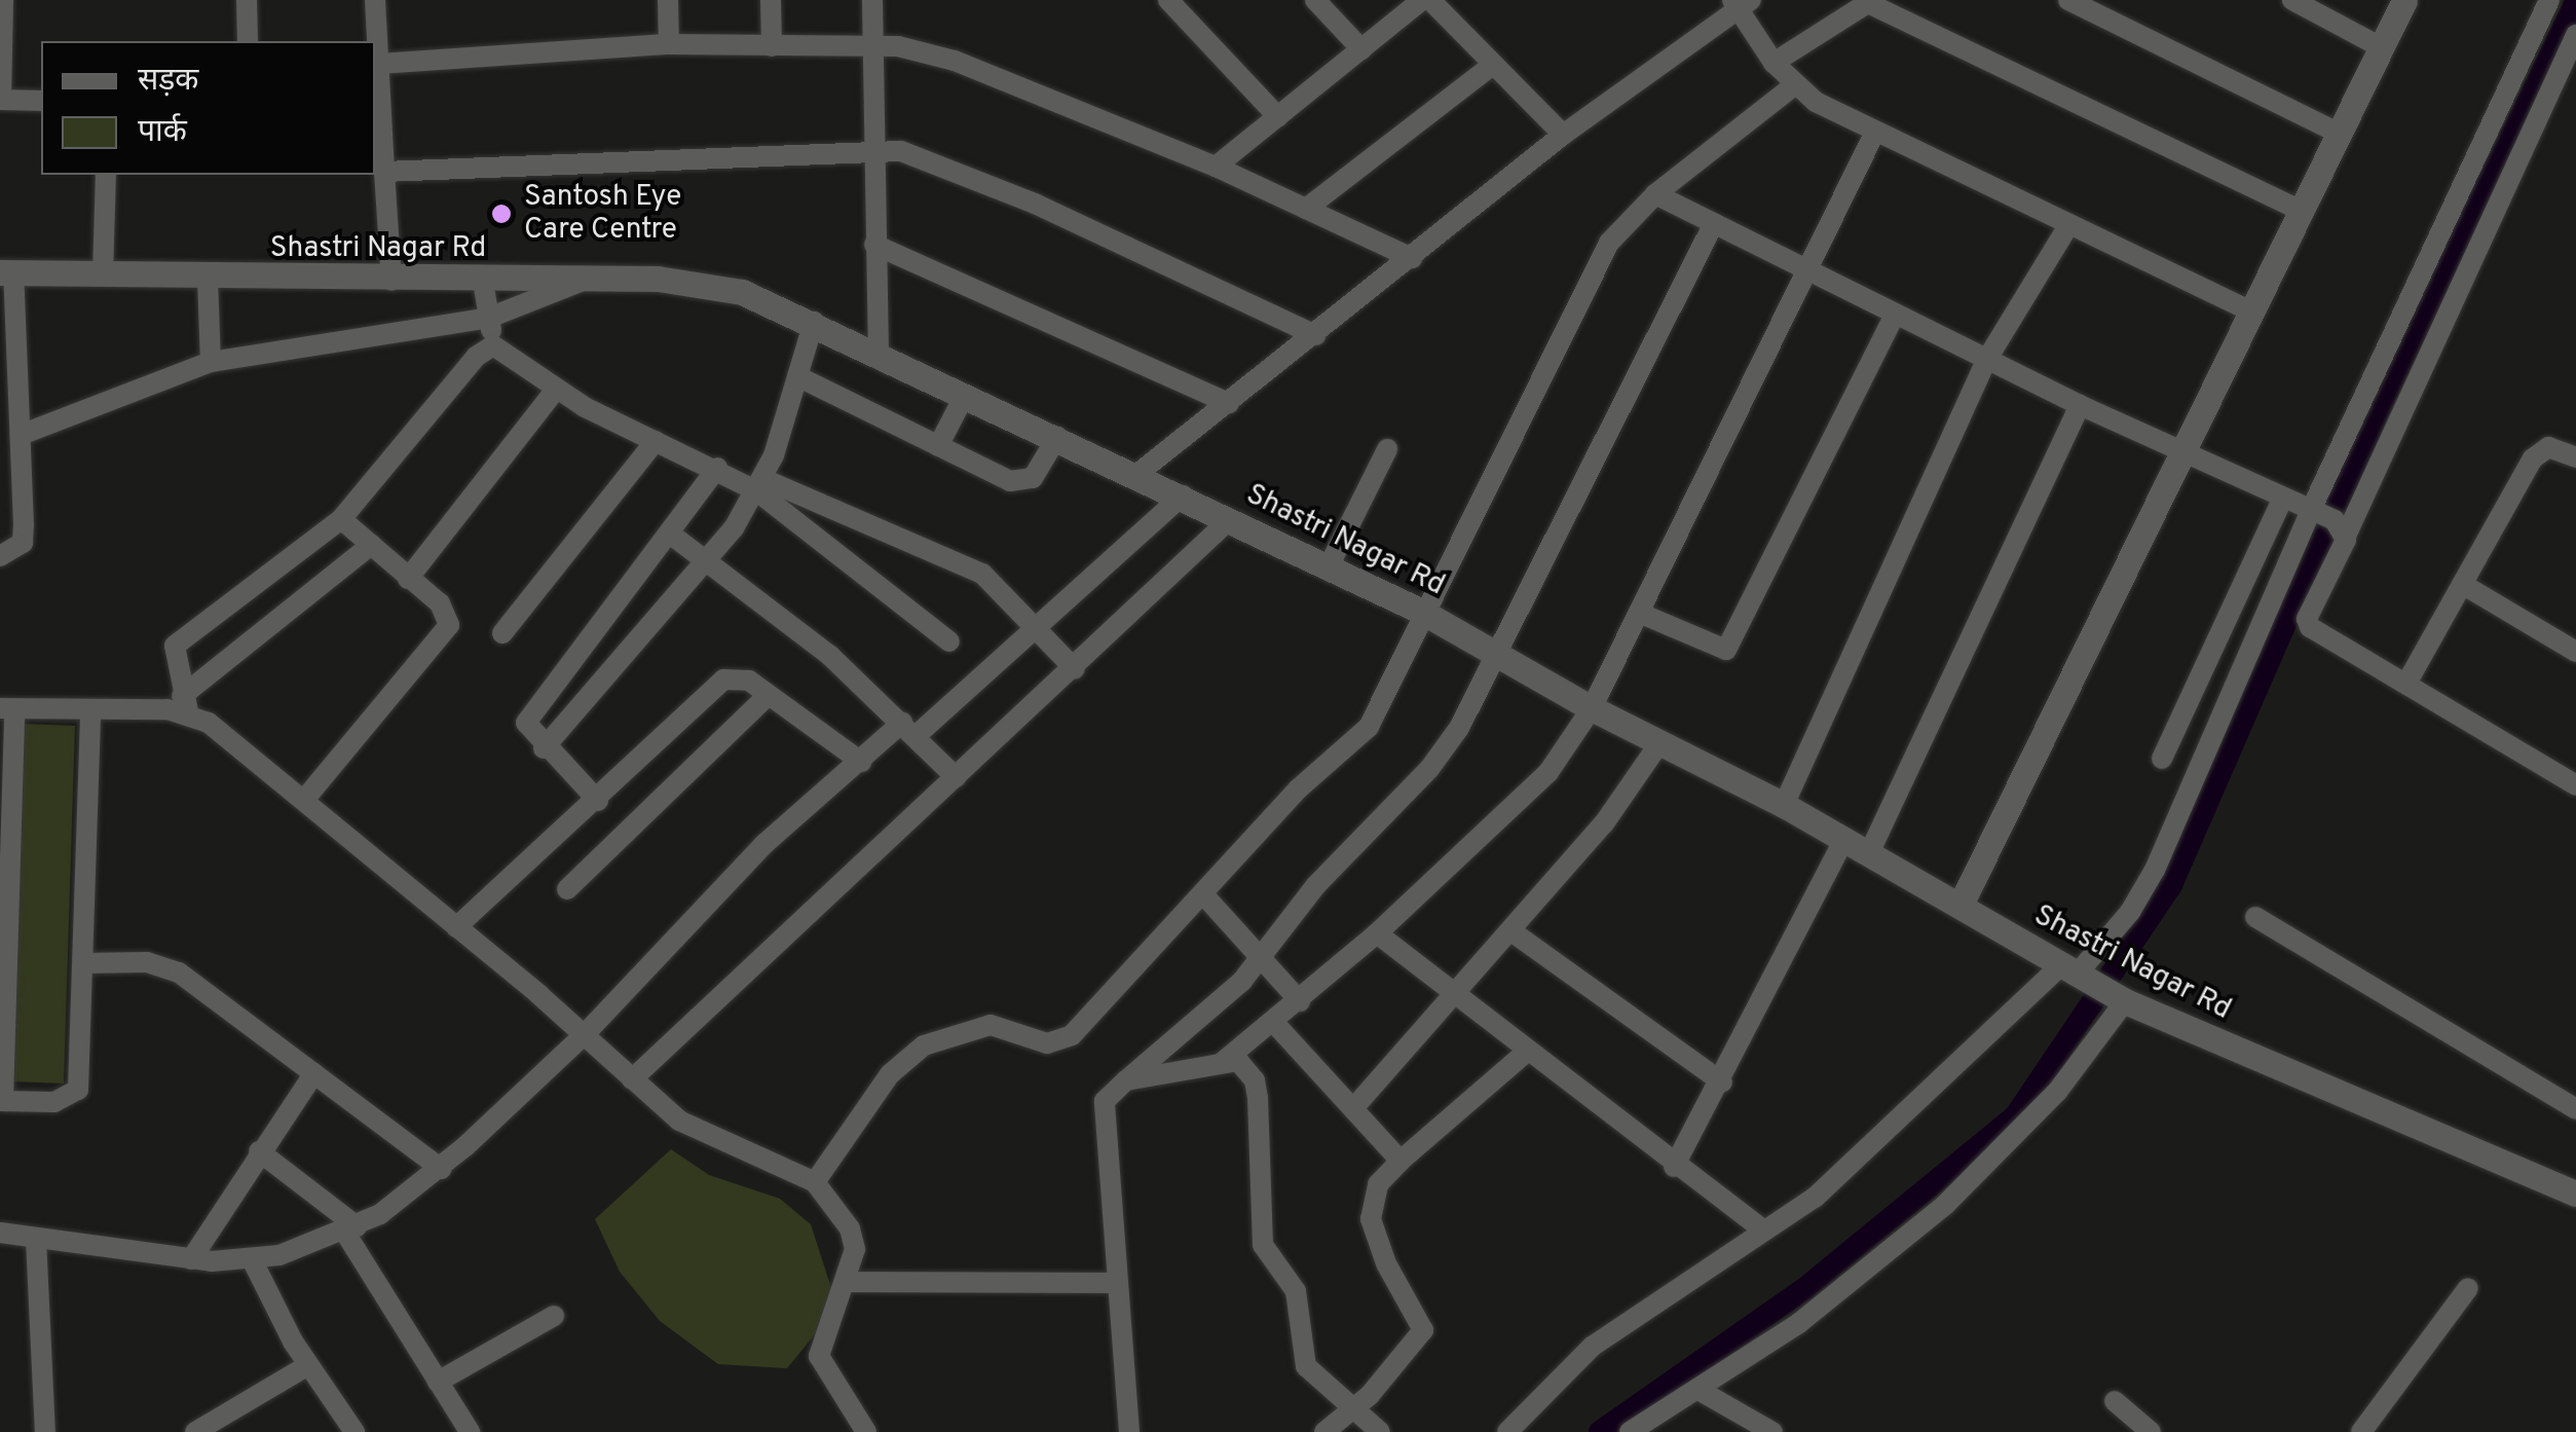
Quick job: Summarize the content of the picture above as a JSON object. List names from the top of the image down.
{
  "streets": {
    "street": ["Shastri Nagar Rd"]
  },
  "places": ["Santosh Eye Care Centre"],
  "legend": ["सड़क", "पार्क"]
}
